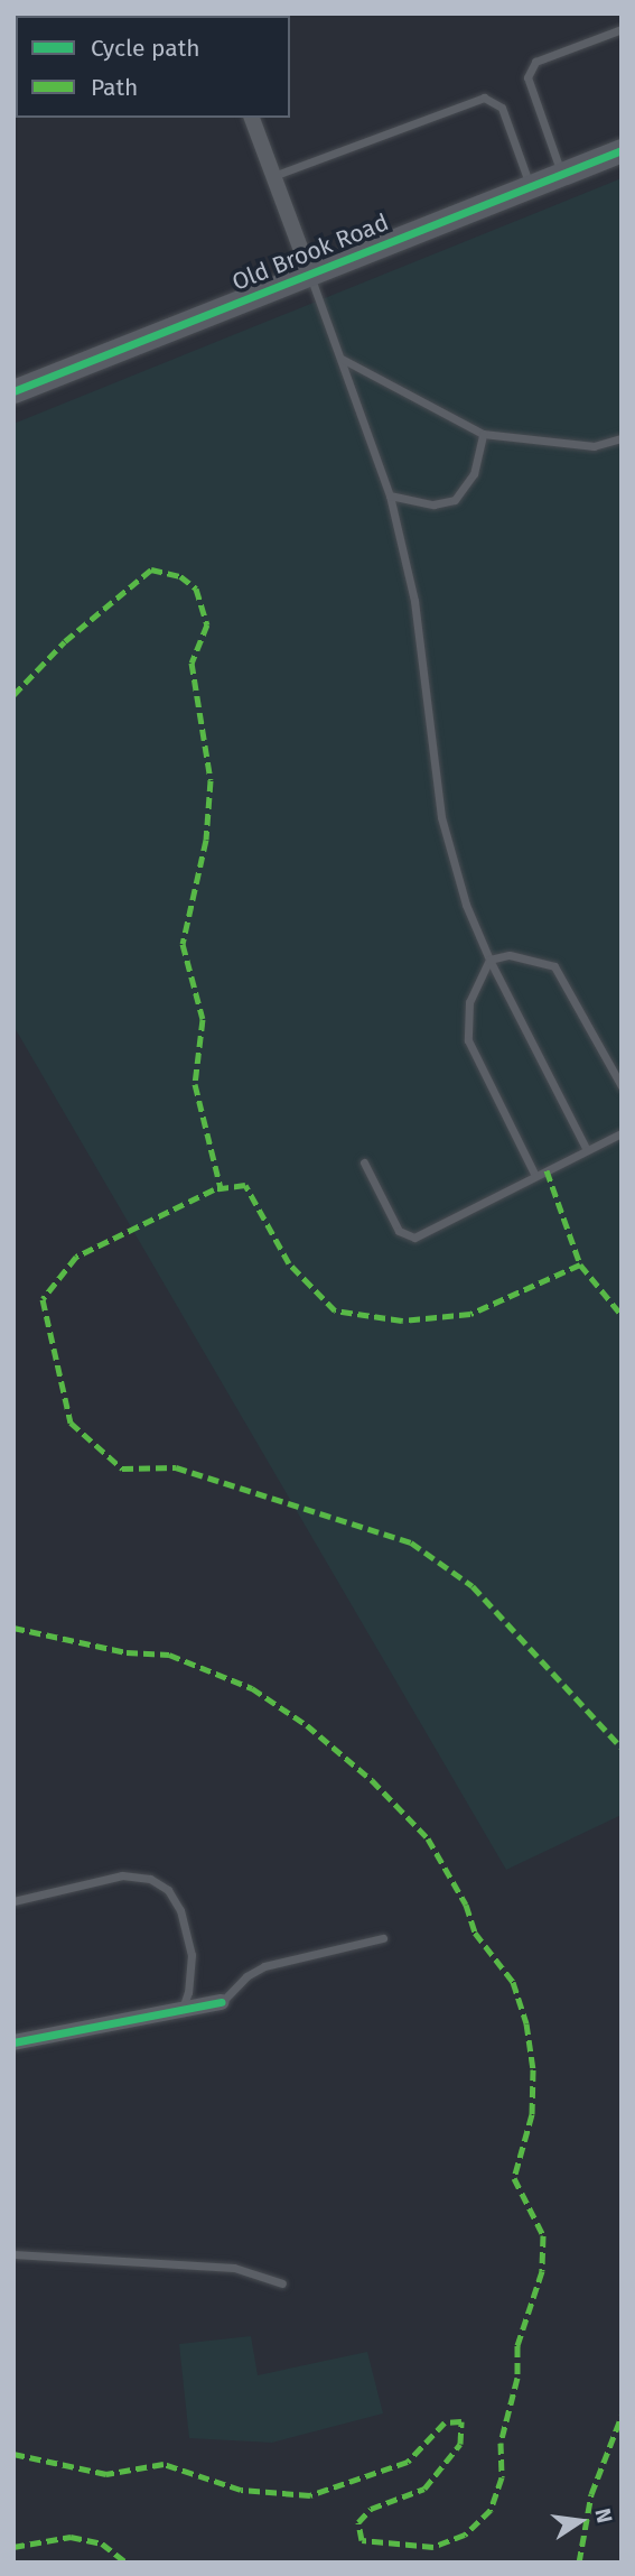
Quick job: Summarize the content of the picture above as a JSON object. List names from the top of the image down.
{
  "streets": {
    "street": ["Old Brook Road"]
  },
  "legend": ["Cycle path", "Path"],
  "north": "right"
}
